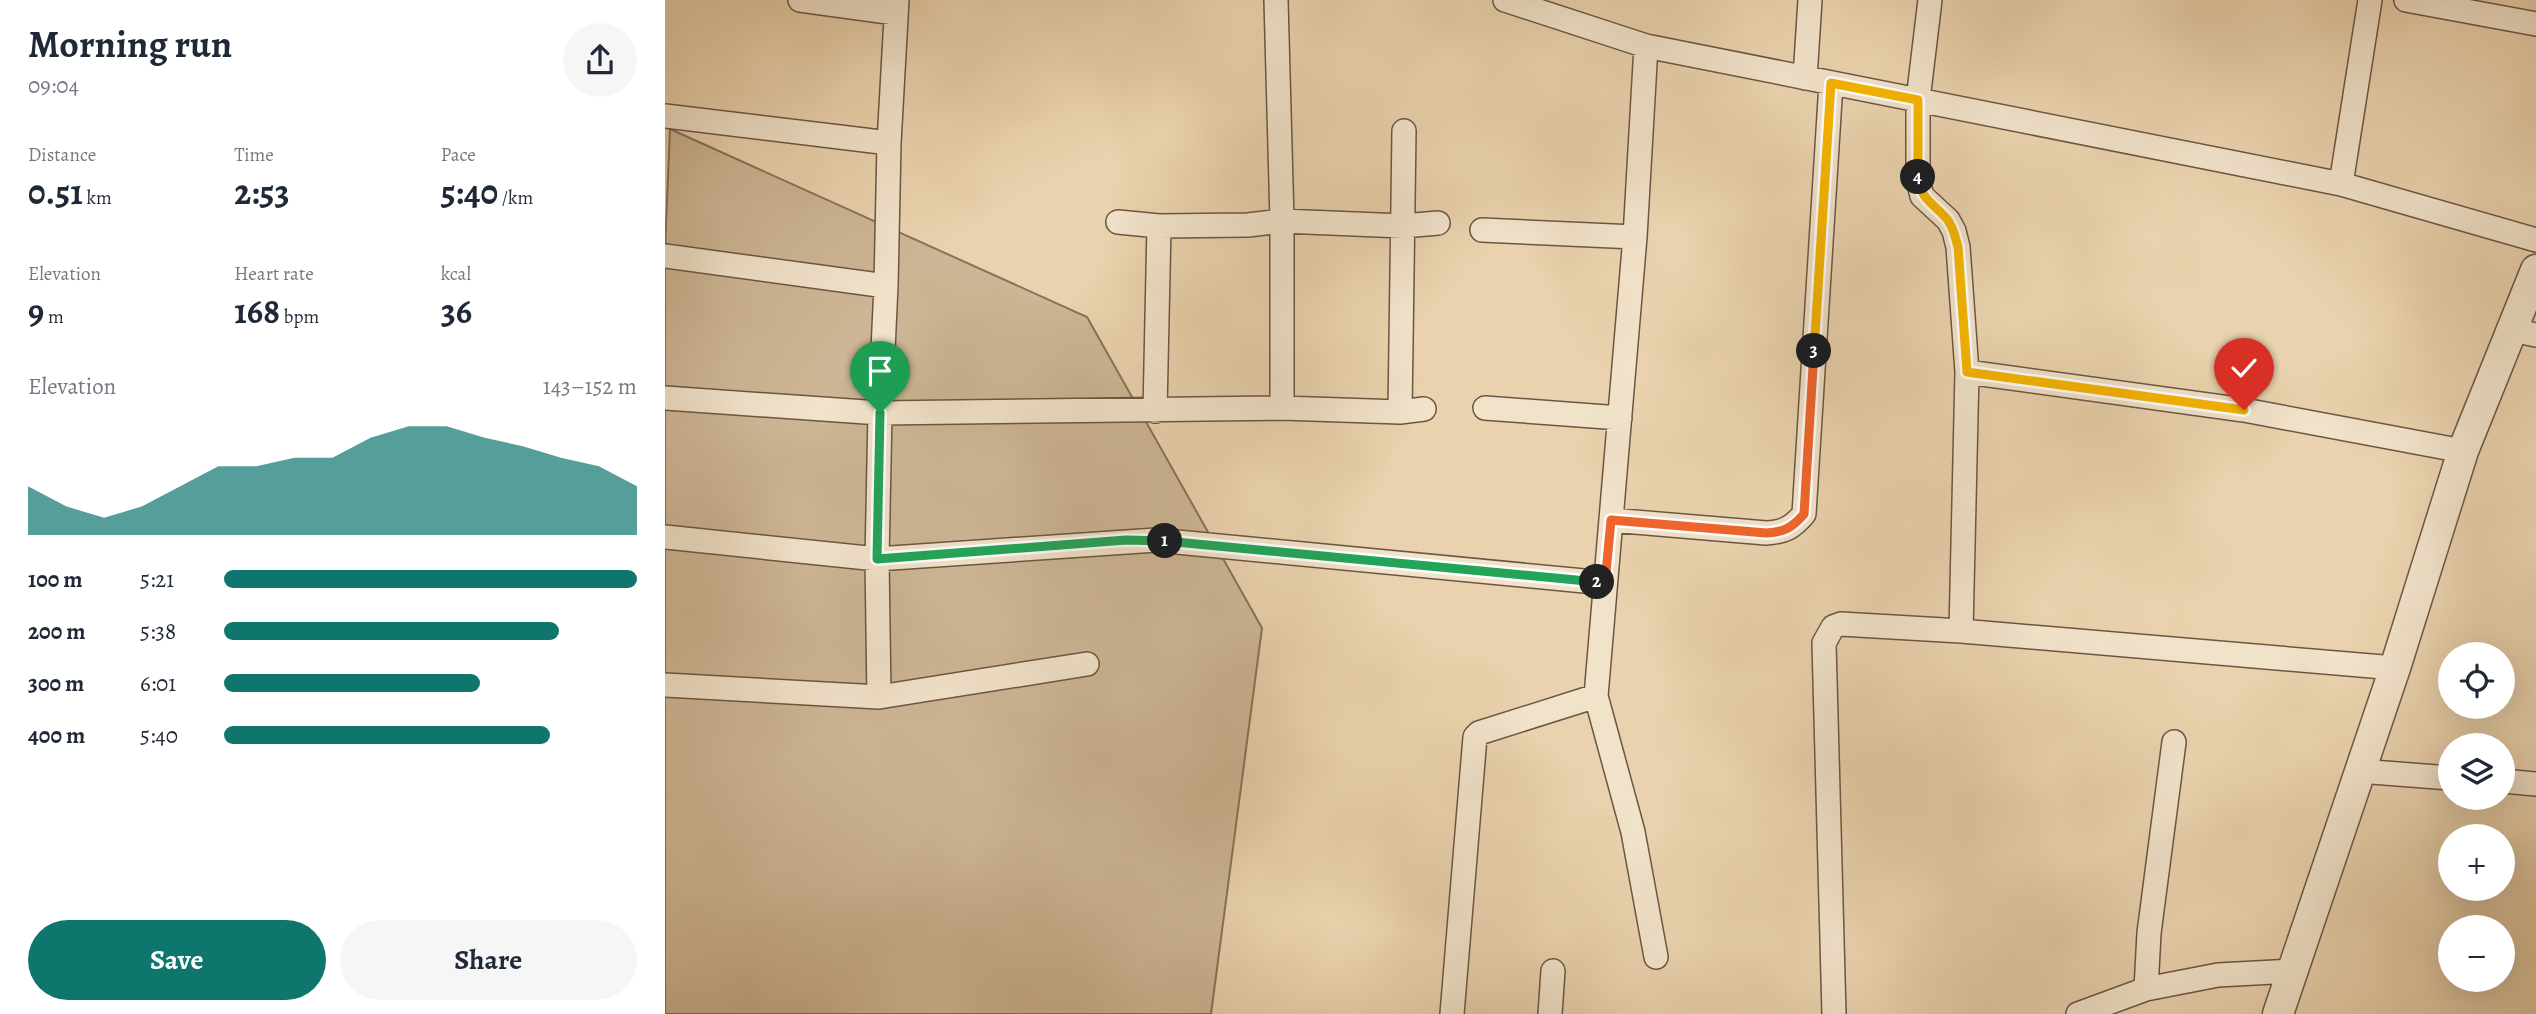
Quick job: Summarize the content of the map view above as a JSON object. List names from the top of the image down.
{
  "page": {
    "heading": ["Morning run", "09:04"],
    "stats": [
      ["Distance", "0.51 km"],
      ["Time", "2:53"],
      ["Pace", "5:40 /km"],
      ["Elevation", "9 m"],
      ["Heart rate", "168 bpm"],
      ["kcal", "36"]
    ],
    "pins": [
      "4",
      "3",
      "1",
      "2"
    ],
    "chart": ["Elevation", "143–152 m"],
    "list": [
      {
        "name": "100 m",
        "note": "5:21"
      },
      {
        "name": "200 m",
        "note": "5:38"
      },
      {
        "name": "300 m",
        "note": "6:01"
      },
      {
        "name": "400 m",
        "note": "5:40"
      }
    ],
    "map_buttons": ["+", "−"],
    "buttons": ["Save", "Share"]
  }
}
